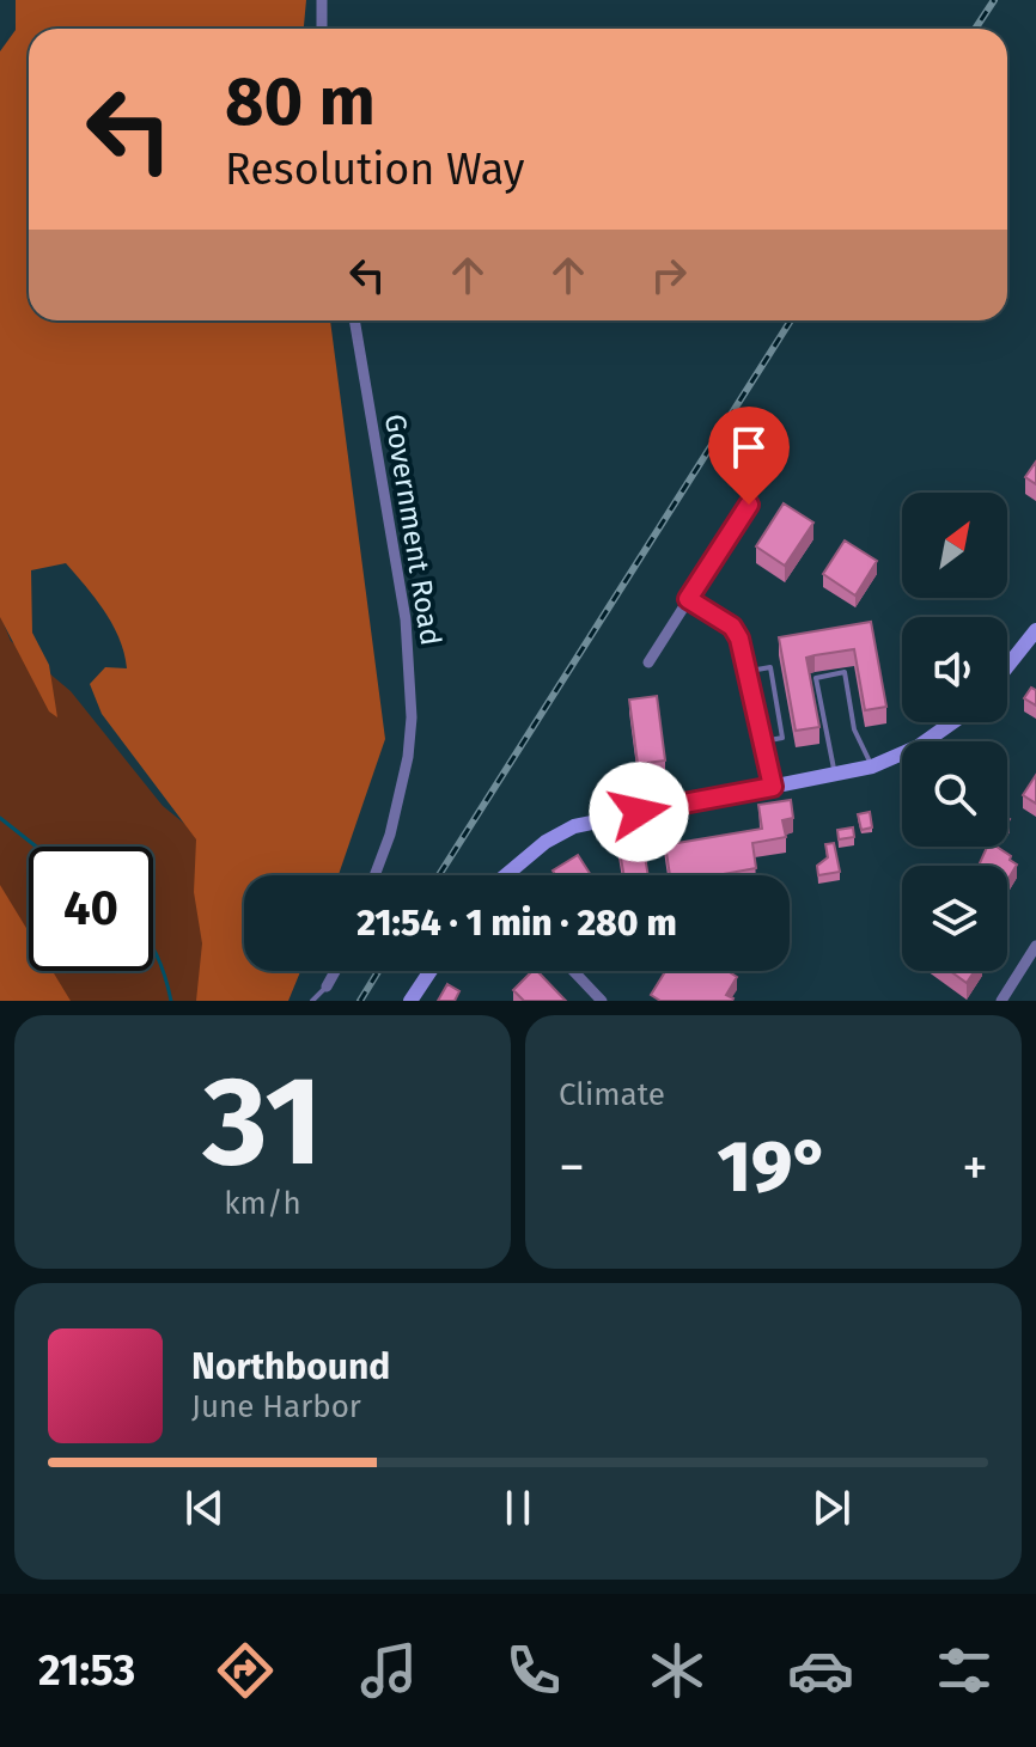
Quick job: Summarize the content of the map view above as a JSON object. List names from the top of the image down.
{
  "streets": {
    "street": ["Government Road"]
  },
  "north": "top right",
  "page": {
    "turn": ["80 m", "Resolution Way"],
    "limit": "40",
    "trip": "21:54 · 1 min · 280 m",
    "tile": [
      ["31", "km/h"],
      "Climate"
    ],
    "heat": ["−", "19°", "+"],
    "song": ["Northbound", "June Harbor"],
    "tabs": "21:53"
  }
}
